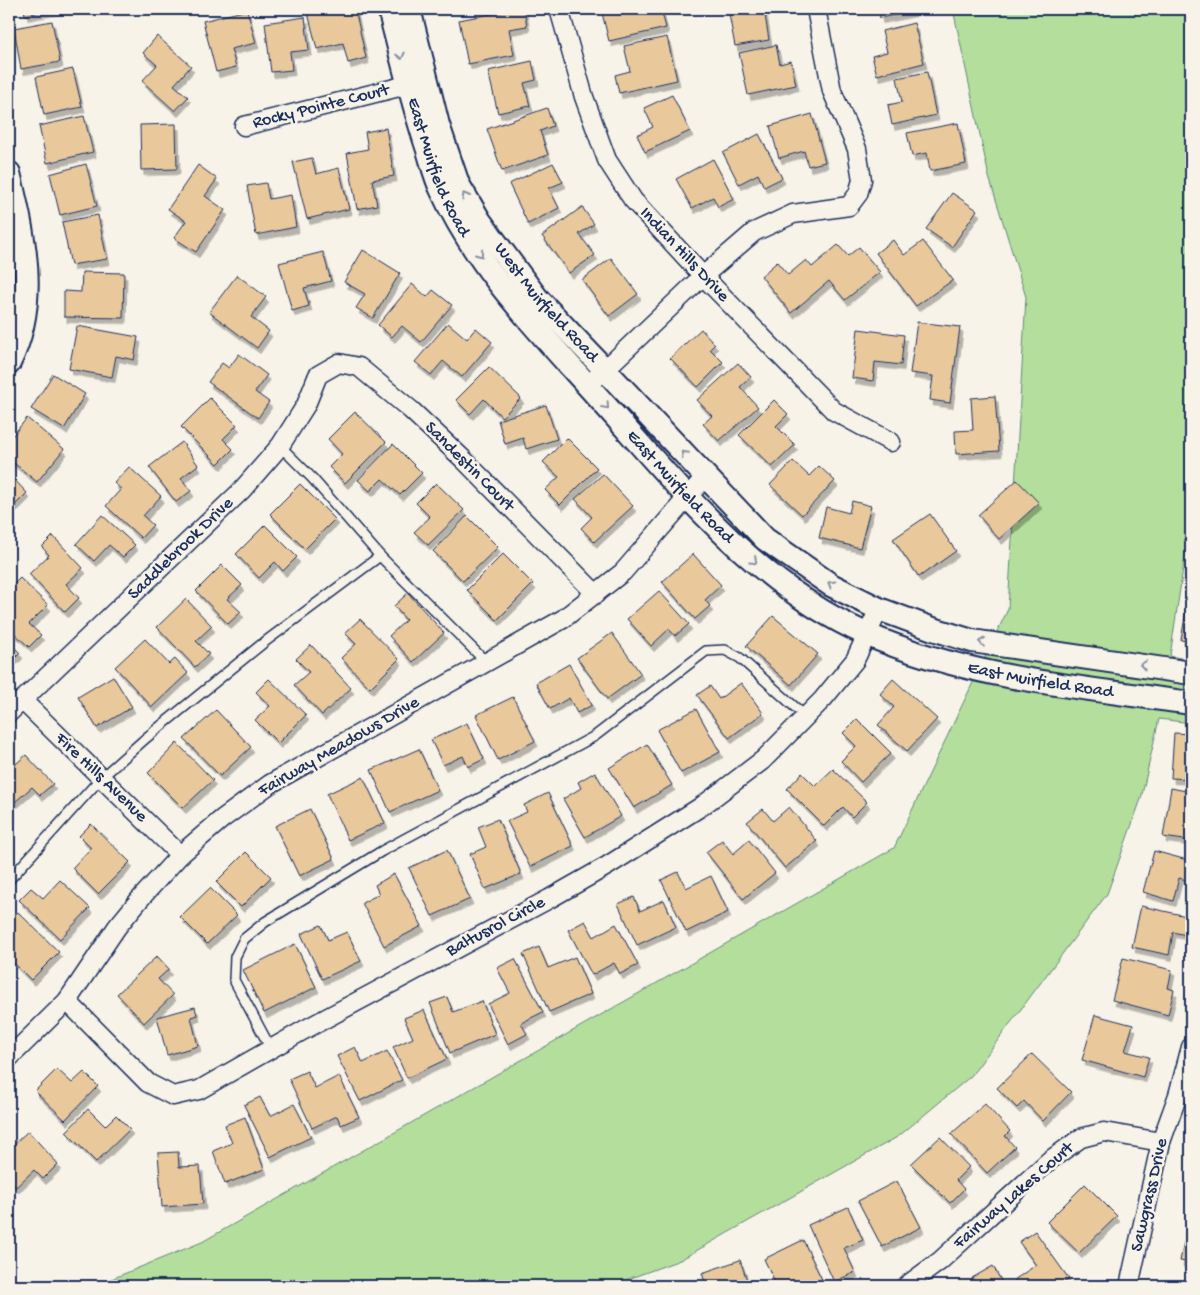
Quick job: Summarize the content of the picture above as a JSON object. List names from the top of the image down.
{
  "streets": {
    "street": [
      "Rocky Pointe Court",
      "East Muirfield Road",
      "Indian Hills Drive",
      "West Muirfield Road",
      "Sandestin Court",
      "Saddlebrook Drive",
      "Fairway Meadows Drive",
      "Fire Hills Avenue",
      "Baltusrol Circle",
      "Sawgrass Drive",
      "Fairway Lakes Court"
    ]
  },
  "crossings": [
    ["Rocky Pointe Court", "East Muirfield Road"],
    ["Rocky Pointe Court", "West Muirfield Road"],
    ["East Muirfield Road", "West Muirfield Road"],
    ["East Muirfield Road", "Fairway Meadows Drive"],
    ["East Muirfield Road", "Baltusrol Circle"],
    ["Sandestin Court", "Saddlebrook Drive"],
    ["Sandestin Court", "Fairway Meadows Drive"],
    ["Saddlebrook Drive", "Fire Hills Avenue"],
    ["Fairway Meadows Drive", "Fire Hills Avenue"],
    ["Fairway Meadows Drive", "Baltusrol Circle"],
    ["Sawgrass Drive", "Fairway Lakes Court"]
  ],
  "one_way": ["West Muirfield Road"]
}
